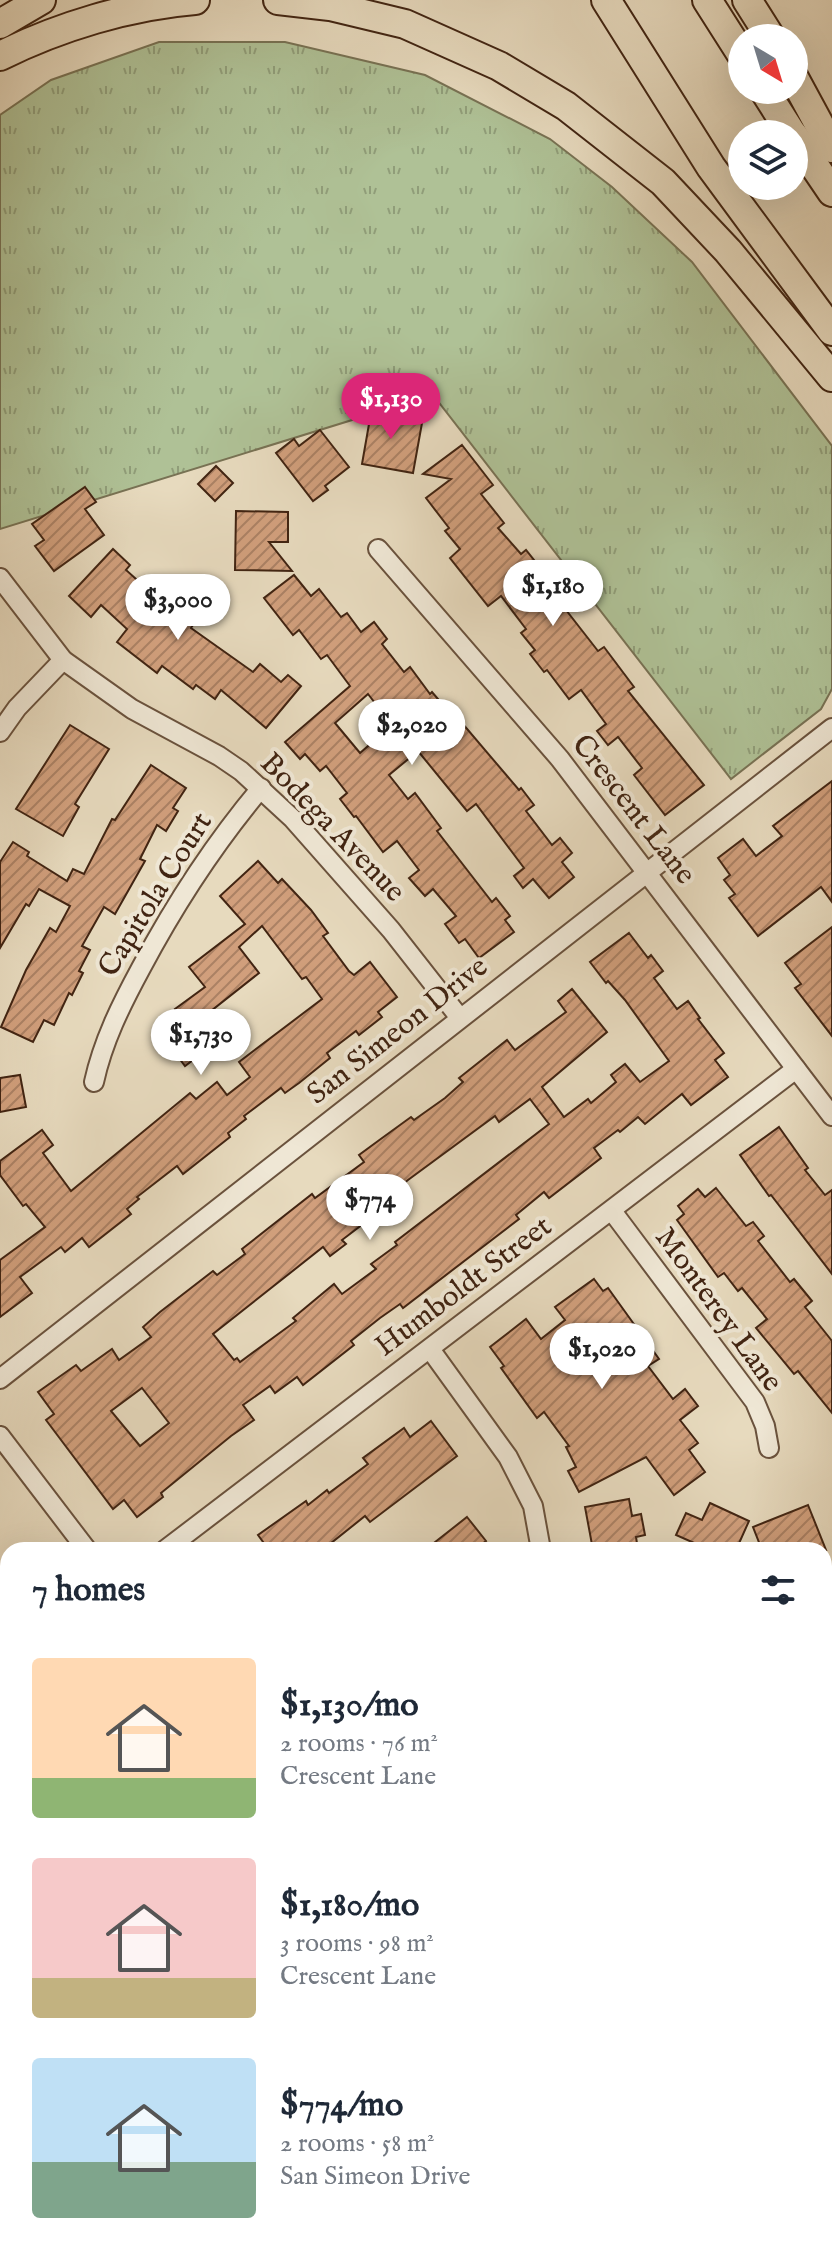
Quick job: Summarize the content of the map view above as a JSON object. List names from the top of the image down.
{
  "streets": {
    "street": [
      "Crescent Lane",
      "Bodega Avenue",
      "Capitola Court",
      "San Simeon Drive",
      "Humboldt Street",
      "Monterey Lane"
    ]
  },
  "crossings": [
    ["Crescent Lane", "San Simeon Drive"],
    ["Crescent Lane", "Humboldt Street"],
    ["Bodega Avenue", "Capitola Court"],
    ["Bodega Avenue", "San Simeon Drive"],
    ["Humboldt Street", "Monterey Lane"]
  ],
  "north": "bottom right",
  "page": {
    "price": [
      "$1,130",
      "$1,180",
      "$3,000",
      "$2,020",
      "$1,730",
      "$774",
      "$1,020"
    ],
    "heading": "7 homes",
    "list": [
      {
        "name": "$1,130/mo",
        "note": "2 rooms · 76 m² · Crescent Lane"
      },
      {
        "name": "$1,180/mo",
        "note": "3 rooms · 98 m² · Crescent Lane"
      },
      {
        "name": "$774/mo",
        "note": "2 rooms · 58 m² · San Simeon Drive"
      }
    ]
  }
}
